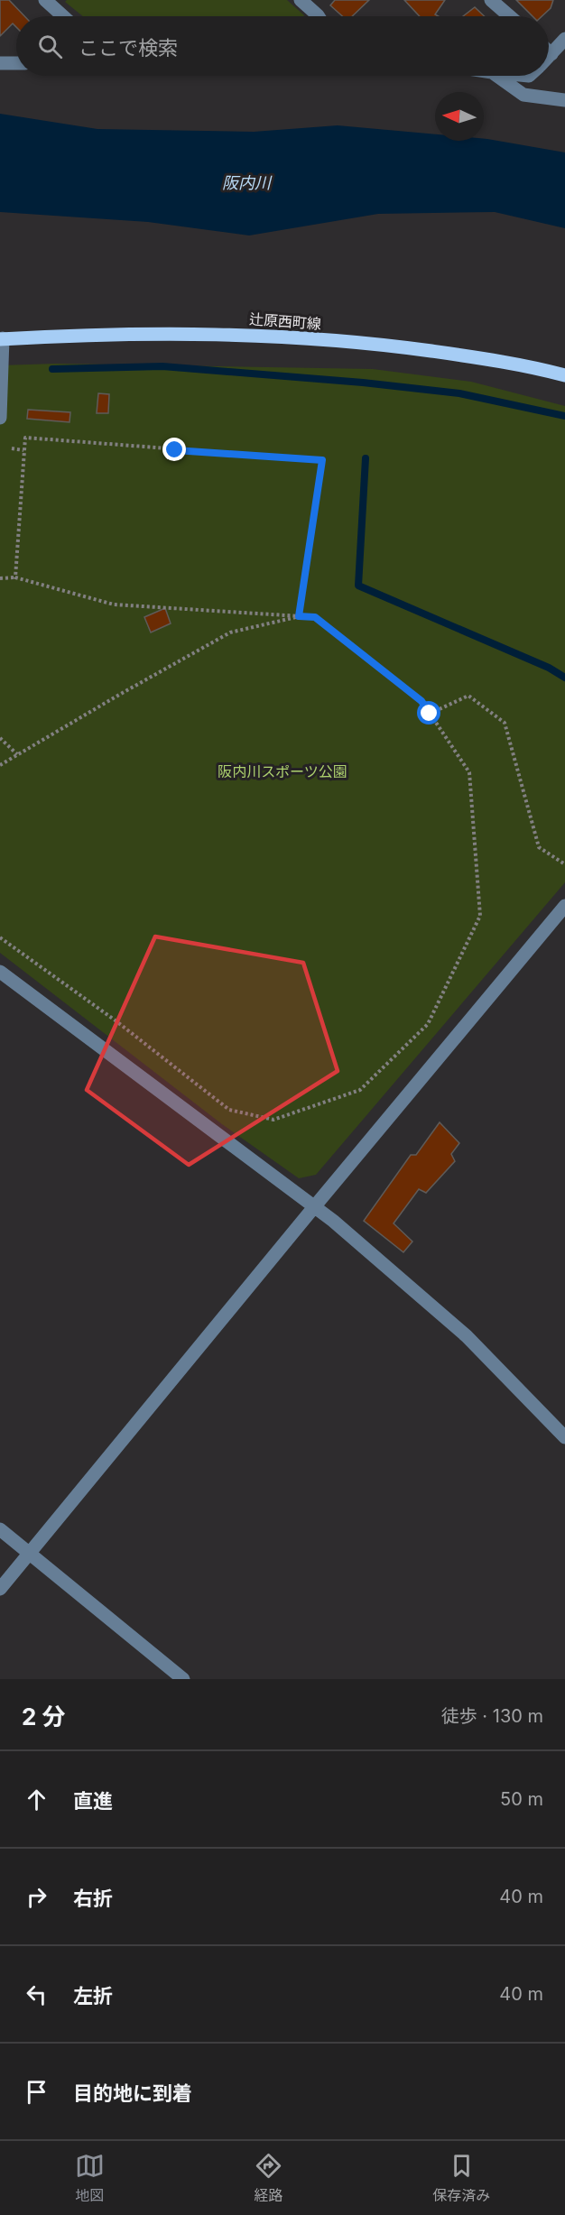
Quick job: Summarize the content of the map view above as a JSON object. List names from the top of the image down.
{
  "streets": {
    "main road": ["辻原西町線"]
  },
  "water": ["阪内川"],
  "parks": ["阪内川スポーツ公園"],
  "north": "left",
  "page": {
    "search": "ここで検索",
    "heading": ["2 分", "徒歩 · 130 m"],
    "list": [
      ["直進", "50 m"],
      ["右折", "40 m"],
      ["左折", "40 m"],
      "目的地に到着"
    ],
    "nav": ["地図", "経路", "保存済み"]
  }
}
